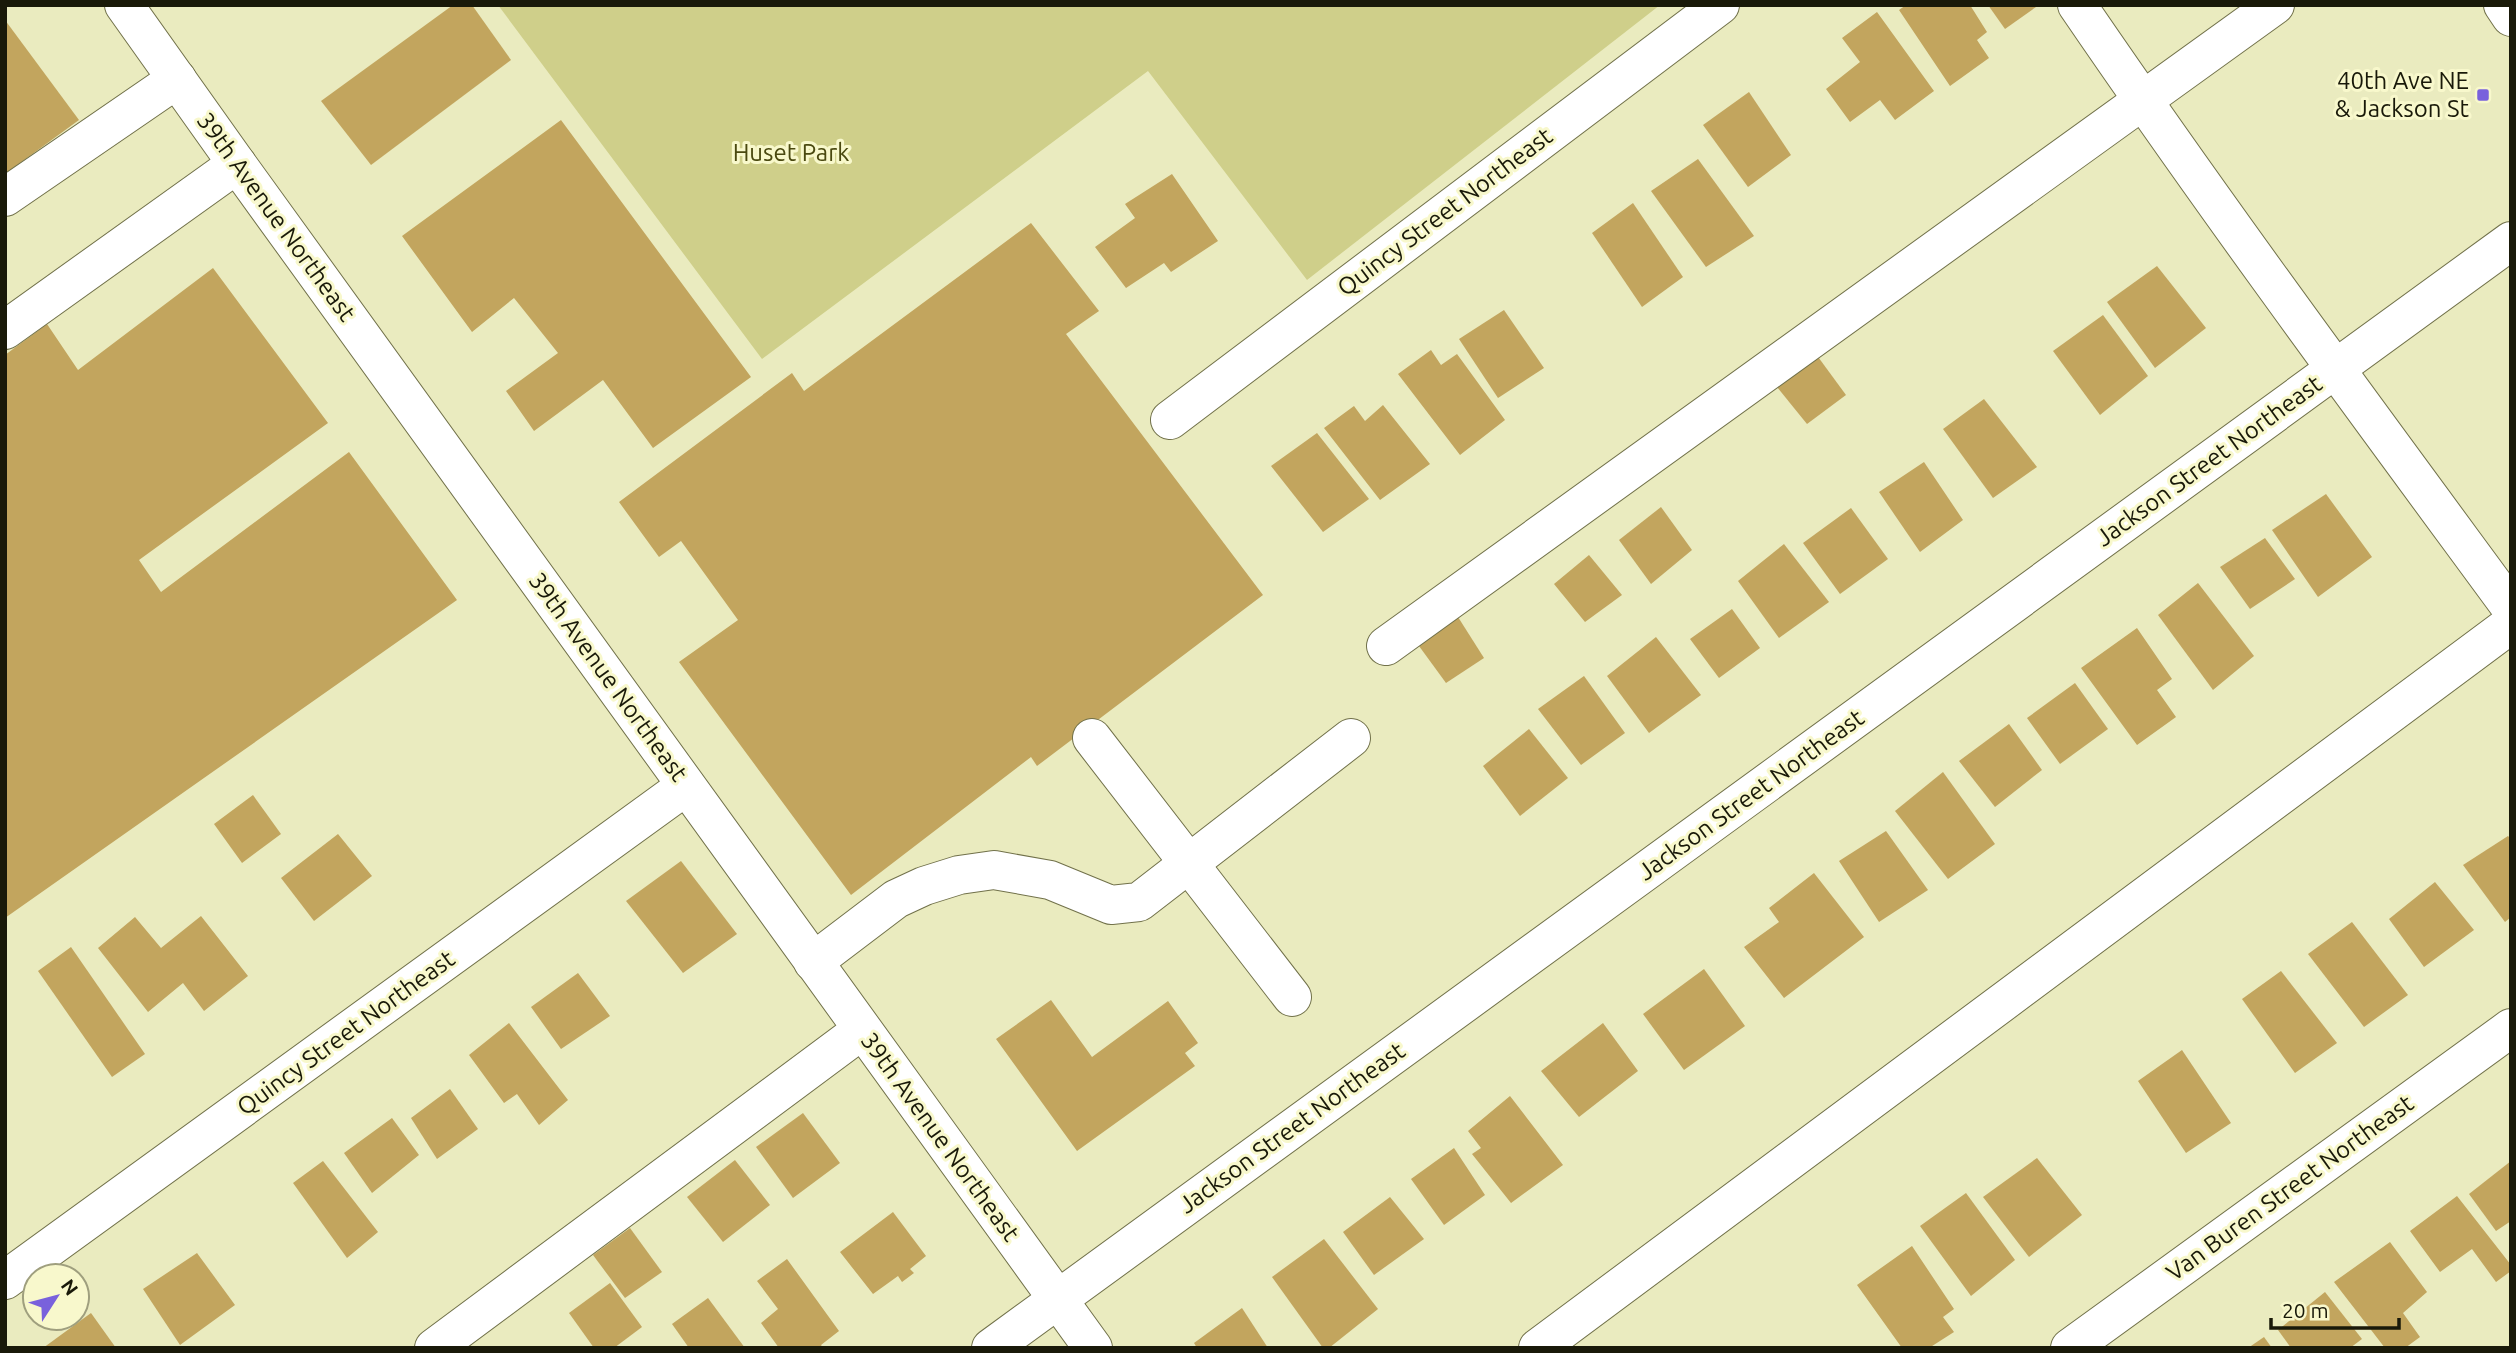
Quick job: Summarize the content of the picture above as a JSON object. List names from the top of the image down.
{
  "streets": {
    "street": [
      "Quincy Street Northeast",
      "39th Avenue Northeast",
      "Jackson Street Northeast",
      "Van Buren Street Northeast"
    ]
  },
  "crossings": [
    ["Quincy Street Northeast", "39th Avenue Northeast"],
    ["39th Avenue Northeast", "Jackson Street Northeast"]
  ],
  "parks": ["Huset Park"],
  "places": {
    "transit": ["40th Ave NE & Jackson St"]
  },
  "scale_bar": "20 m",
  "north": "top right"
}
